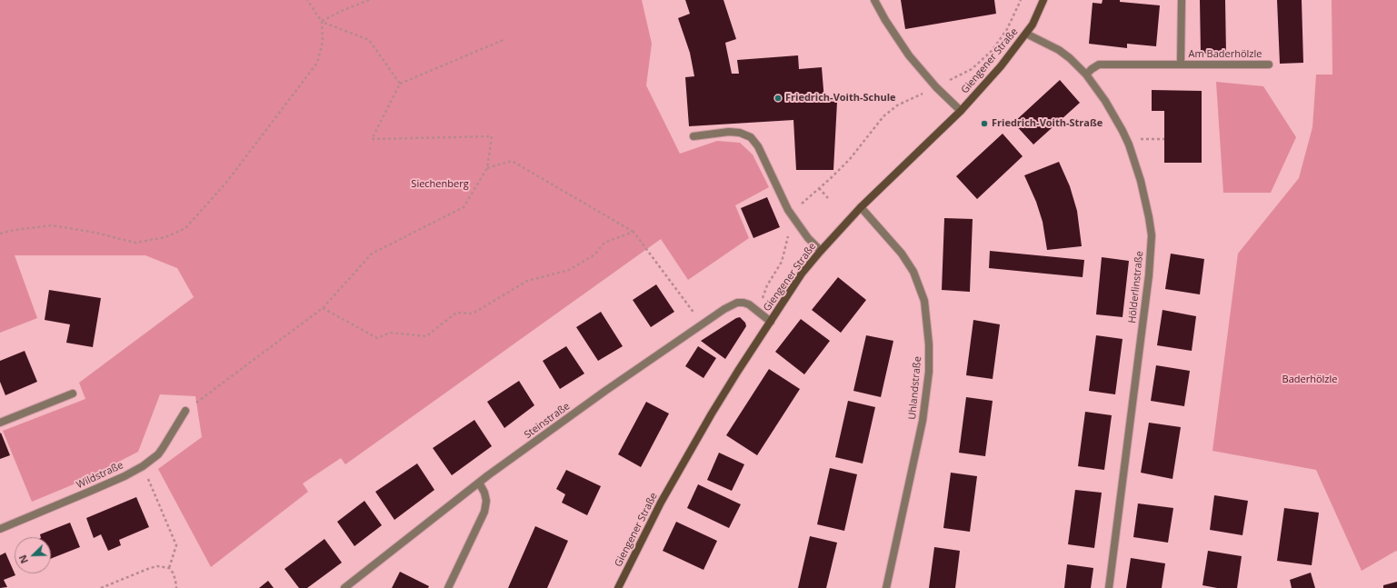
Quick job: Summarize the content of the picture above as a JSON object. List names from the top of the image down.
{
  "streets": {
    "main road": ["Giengener Straße"],
    "street": [
      "Am Baderhölzle",
      "Hölderlinstraße",
      "Uhlandstraße",
      "Steinstraße",
      "Wildstraße"
    ]
  },
  "crossings": [
    ["Am Baderhölzle", "Hölderlinstraße"],
    ["Giengener Straße", "Hölderlinstraße"],
    ["Giengener Straße", "Uhlandstraße"],
    ["Giengener Straße", "Steinstraße"]
  ],
  "parks": ["Siechenberg", "Baderhölzle"],
  "places": ["Friedrich-Voith-Schule", "Friedrich-Voith-Straße"],
  "north": "bottom left"
}
